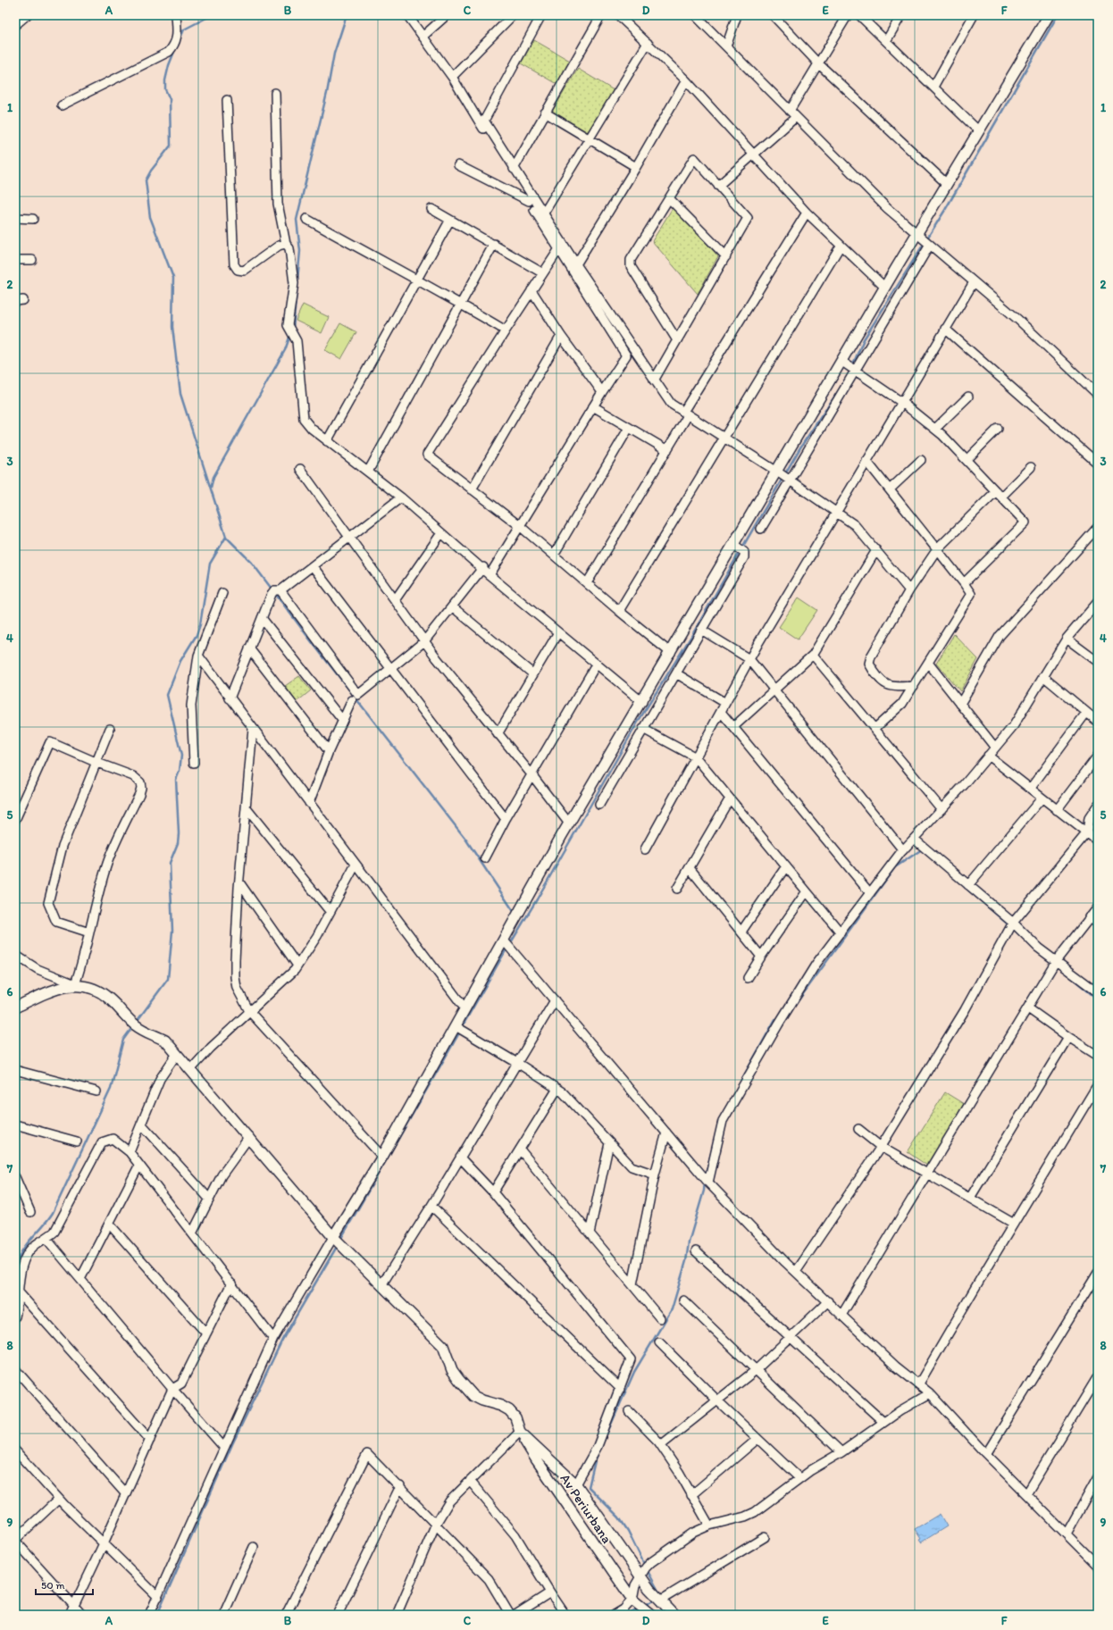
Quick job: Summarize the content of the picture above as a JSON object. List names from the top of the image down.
{
  "streets": {
    "street": ["Av Periurbana"]
  },
  "scale_bar": "50 m",
  "grid": {
    "columns": [
      "A",
      "B",
      "C",
      "D",
      "E",
      "F"
    ],
    "rows": [
      "1",
      "2",
      "3",
      "4",
      "5",
      "6",
      "7",
      "8",
      "9"
    ]
  }
}
